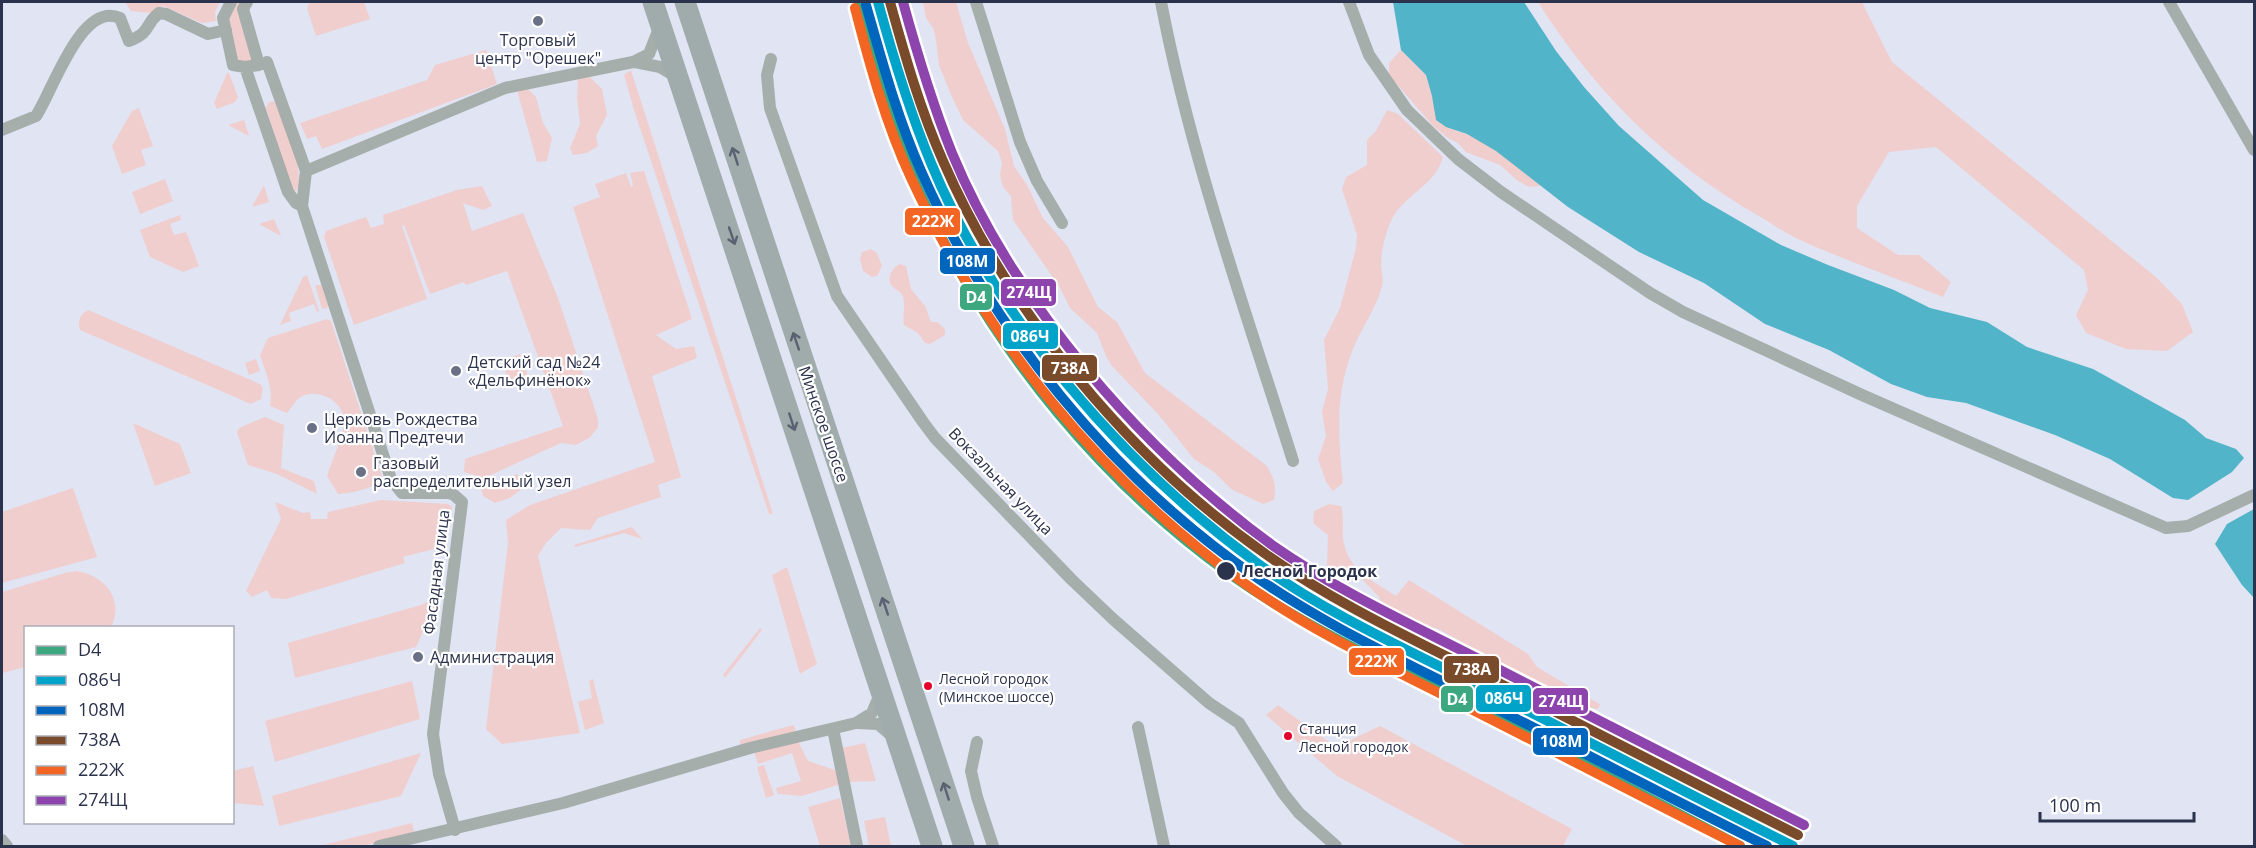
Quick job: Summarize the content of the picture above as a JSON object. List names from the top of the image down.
{
  "streets": {
    "highway": ["Минское шоссе"],
    "street": ["Вокзальная улица", "Фасадная улица"]
  },
  "places": [
    "Торговый центр \"Орешек\"",
    "Детский сад №24 «Дельфинёнок»",
    "Церковь Рождества Иоанна Предтечи",
    "Газовый распределительный узел",
    "Лесной Городок",
    "Администрация",
    "Лесной городок (Минское шоссе)",
    "Станция Лесной городок"
  ],
  "lines": [
    "transit line D4",
    "transit line 086Ч",
    "transit line 738А",
    "transit line 274Щ",
    "transit line 108М",
    "transit line 222Ж"
  ],
  "legend": [
    "D4",
    "086Ч",
    "108М",
    "738А",
    "222Ж",
    "274Щ"
  ],
  "scale_bar": "100 m"
}
